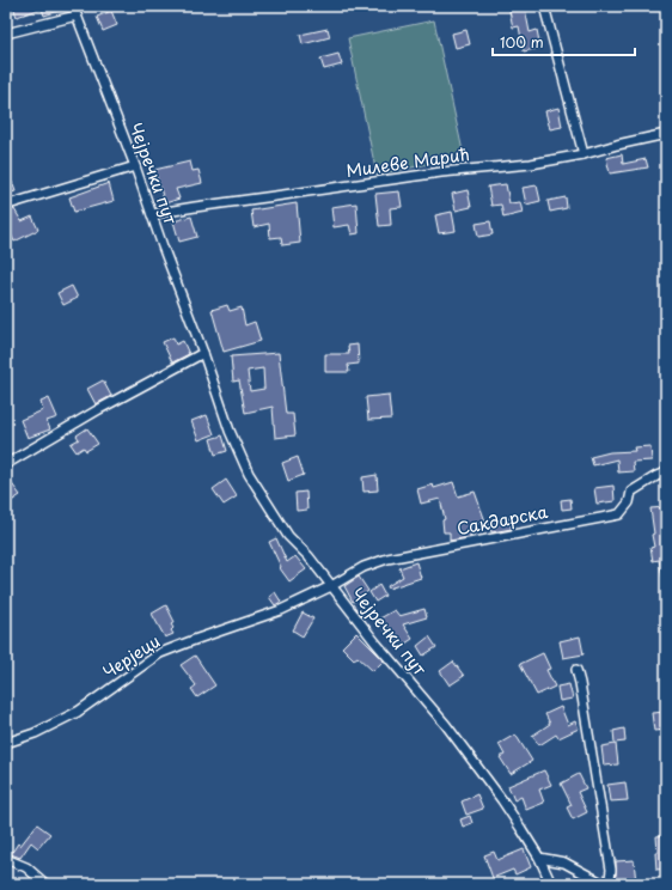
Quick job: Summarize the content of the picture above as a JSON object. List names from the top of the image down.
{
  "streets": {
    "street": [
      "Милеве Мaрић",
      "Чејречки пут",
      "Сакдарска",
      "Черјеци"
    ]
  },
  "crossings": [
    ["Милеве Мaрић", "Чејречки пут"],
    ["Чејречки пут", "Сакдарска"],
    ["Чејречки пут", "Черјеци"],
    ["Сакдарска", "Черјеци"]
  ],
  "scale_bar": "100 m"
}
